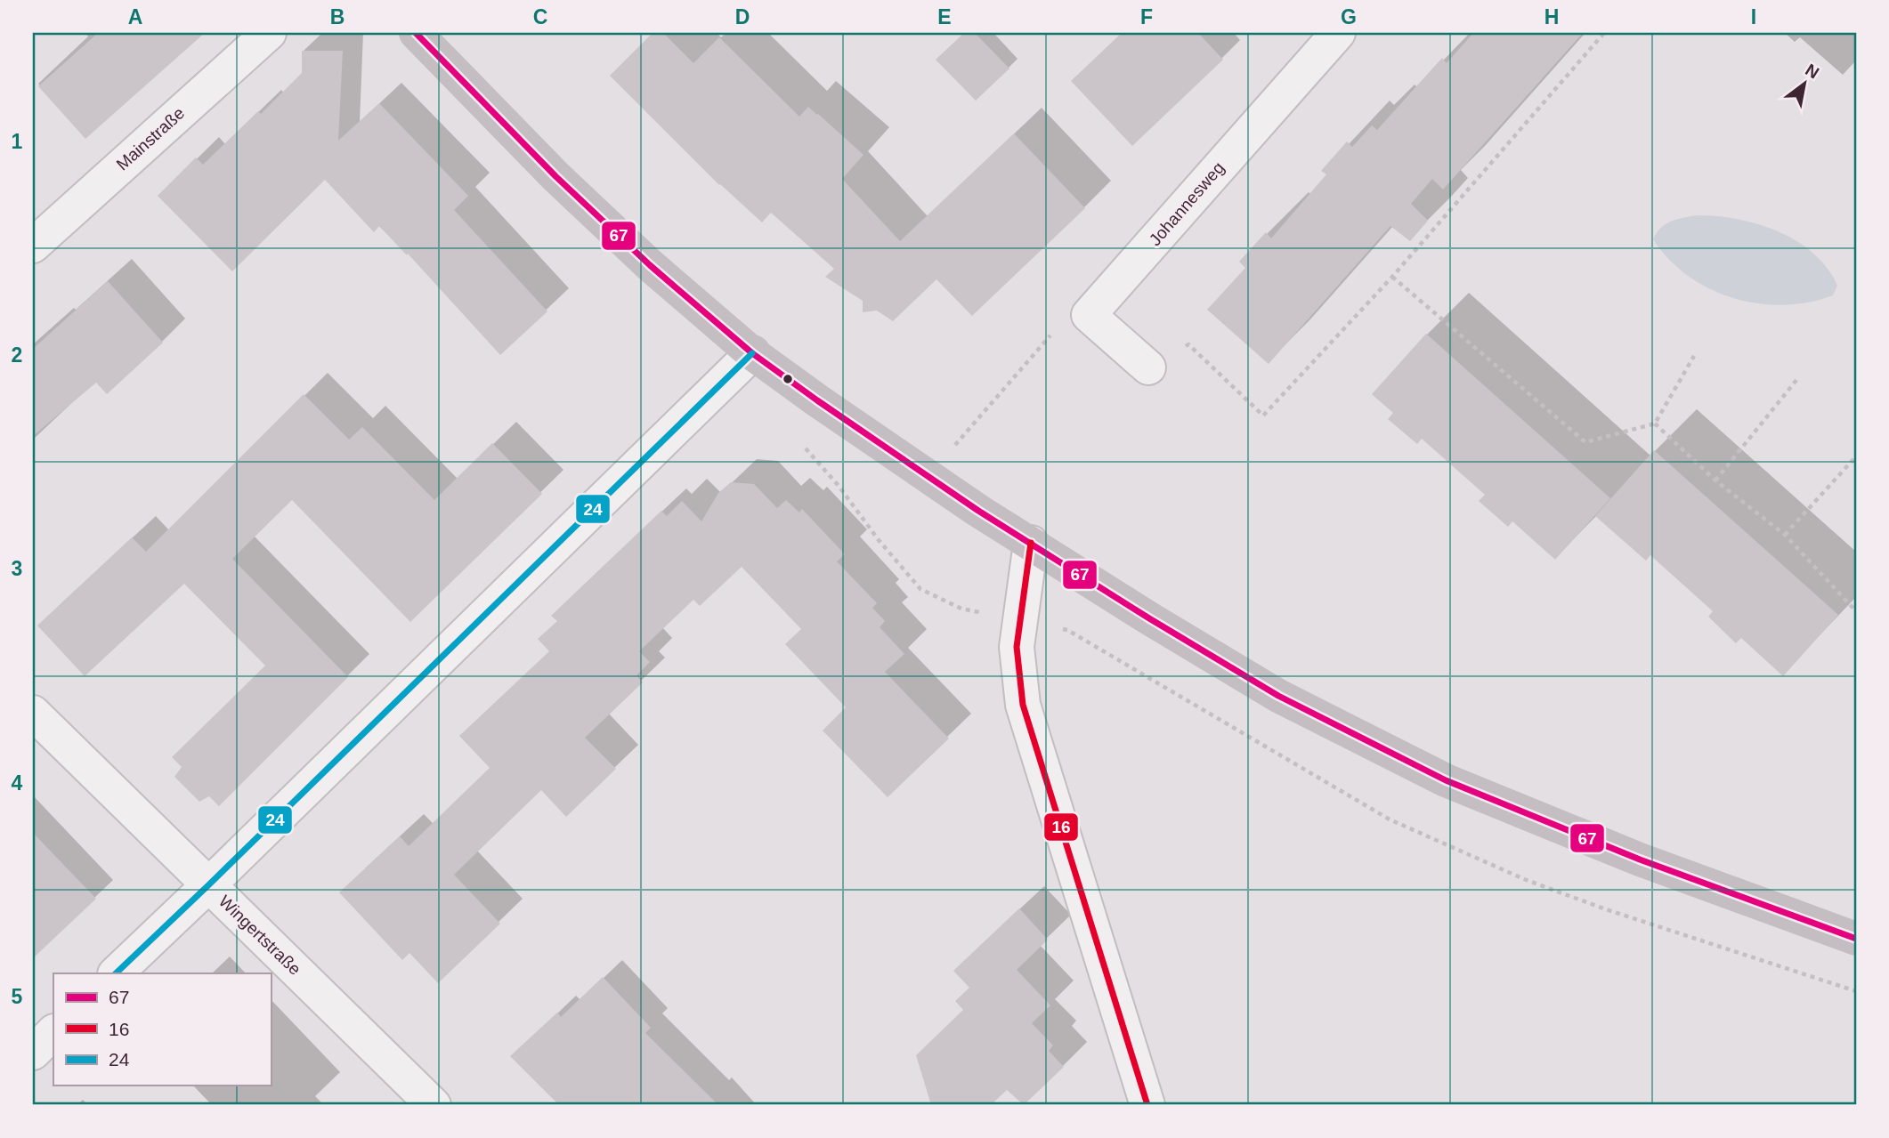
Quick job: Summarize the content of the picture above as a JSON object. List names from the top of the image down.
{
  "streets": {
    "street": ["Mainstraße", "Johannesweg", "Wingertstraße"]
  },
  "lines": ["transit line 67", "transit line 24", "transit line 16"],
  "legend": ["67", "16", "24"],
  "north": "top right",
  "grid": {
    "columns": [
      "A",
      "B",
      "C",
      "D",
      "E",
      "F",
      "G",
      "H",
      "I"
    ],
    "rows": [
      "1",
      "2",
      "3",
      "4",
      "5"
    ]
  }
}
